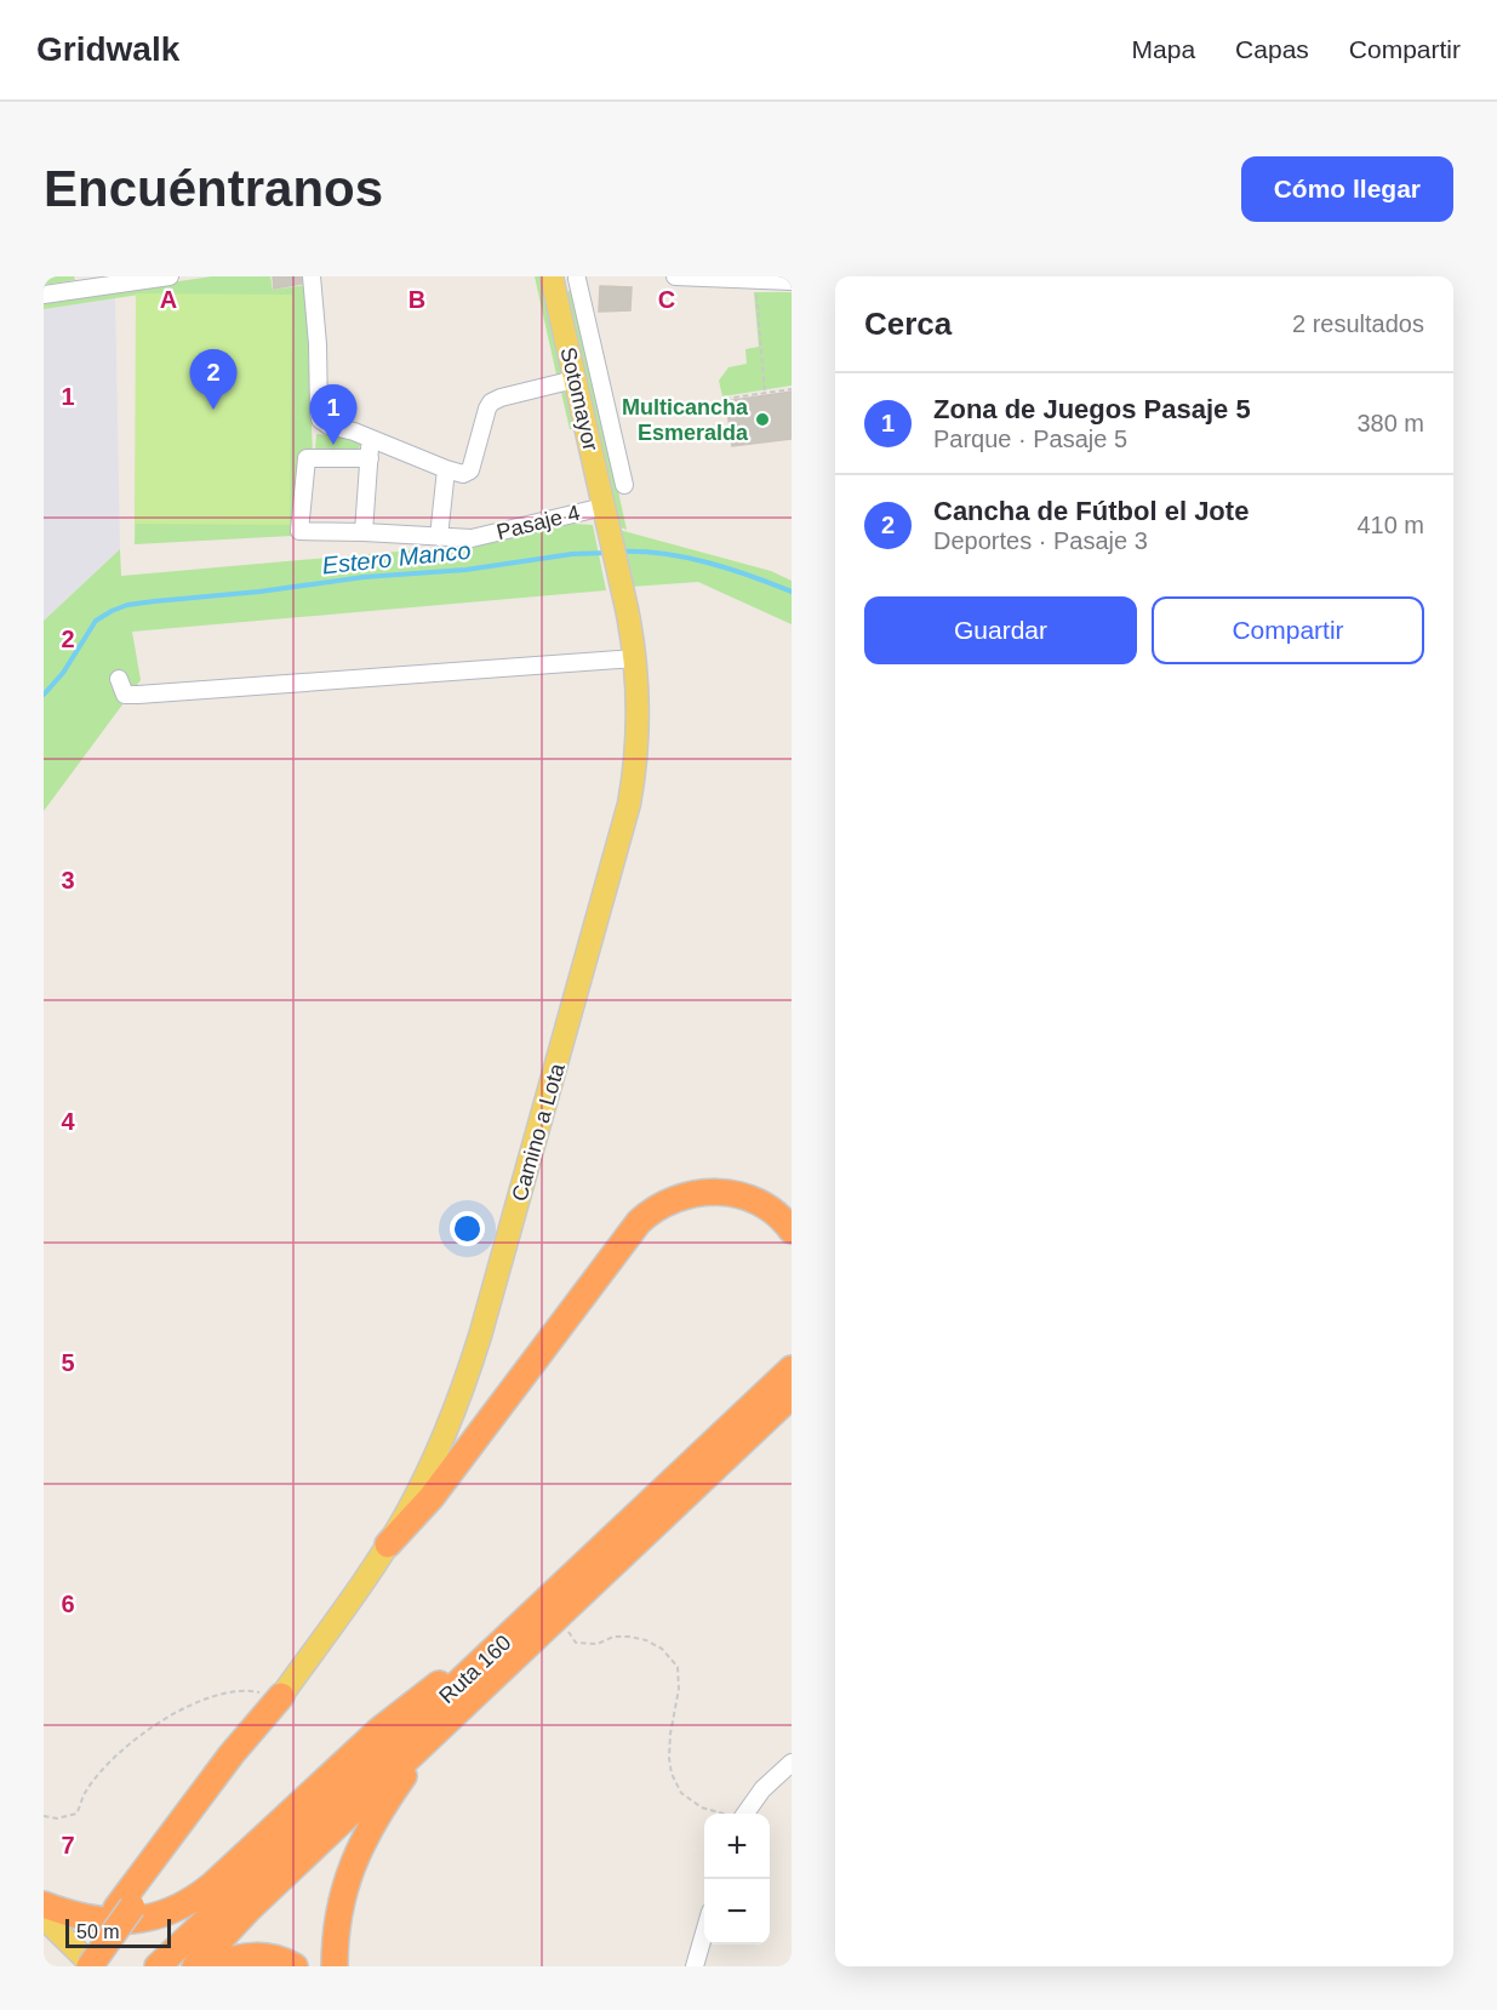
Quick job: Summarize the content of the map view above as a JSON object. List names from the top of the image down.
{
  "streets": {
    "highway": ["Ruta 160"],
    "main road": ["Sotomayor", "Camino a Lota"],
    "street": ["Pasaje 4"]
  },
  "crossings": [
    ["Sotomayor", "Pasaje 4"],
    ["Sotomayor", "Camino a Lota"],
    ["Pasaje 4", "Camino a Lota"]
  ],
  "water": ["Estero Manco"],
  "places": ["Multicancha Esmeralda"],
  "scale_bar": "50 m",
  "page": {
    "header": "Gridwalk",
    "nav": ["Mapa", "Capas", "Compartir"],
    "buttons": [
      "Cómo llegar",
      ["Guardar", "Compartir"]
    ],
    "title": "Encuéntranos",
    "heading": ["Cerca", "2 resultados"],
    "pins": ["2", "1"],
    "list": [
      {
        "mark": "1",
        "name": "Zona de Juegos Pasaje 5",
        "note": "Parque · Pasaje 5",
        "value": "380 m"
      },
      {
        "mark": "2",
        "name": "Cancha de Fútbol el Jote",
        "note": "Deportes · Pasaje 3",
        "value": "410 m"
      }
    ],
    "map_buttons": ["+", "−"],
    "scale": "50 m"
  },
  "grid": {
    "columns": ["A", "B", "C"],
    "rows": [
      "1",
      "2",
      "3",
      "4",
      "5",
      "6",
      "7"
    ]
  }
}
